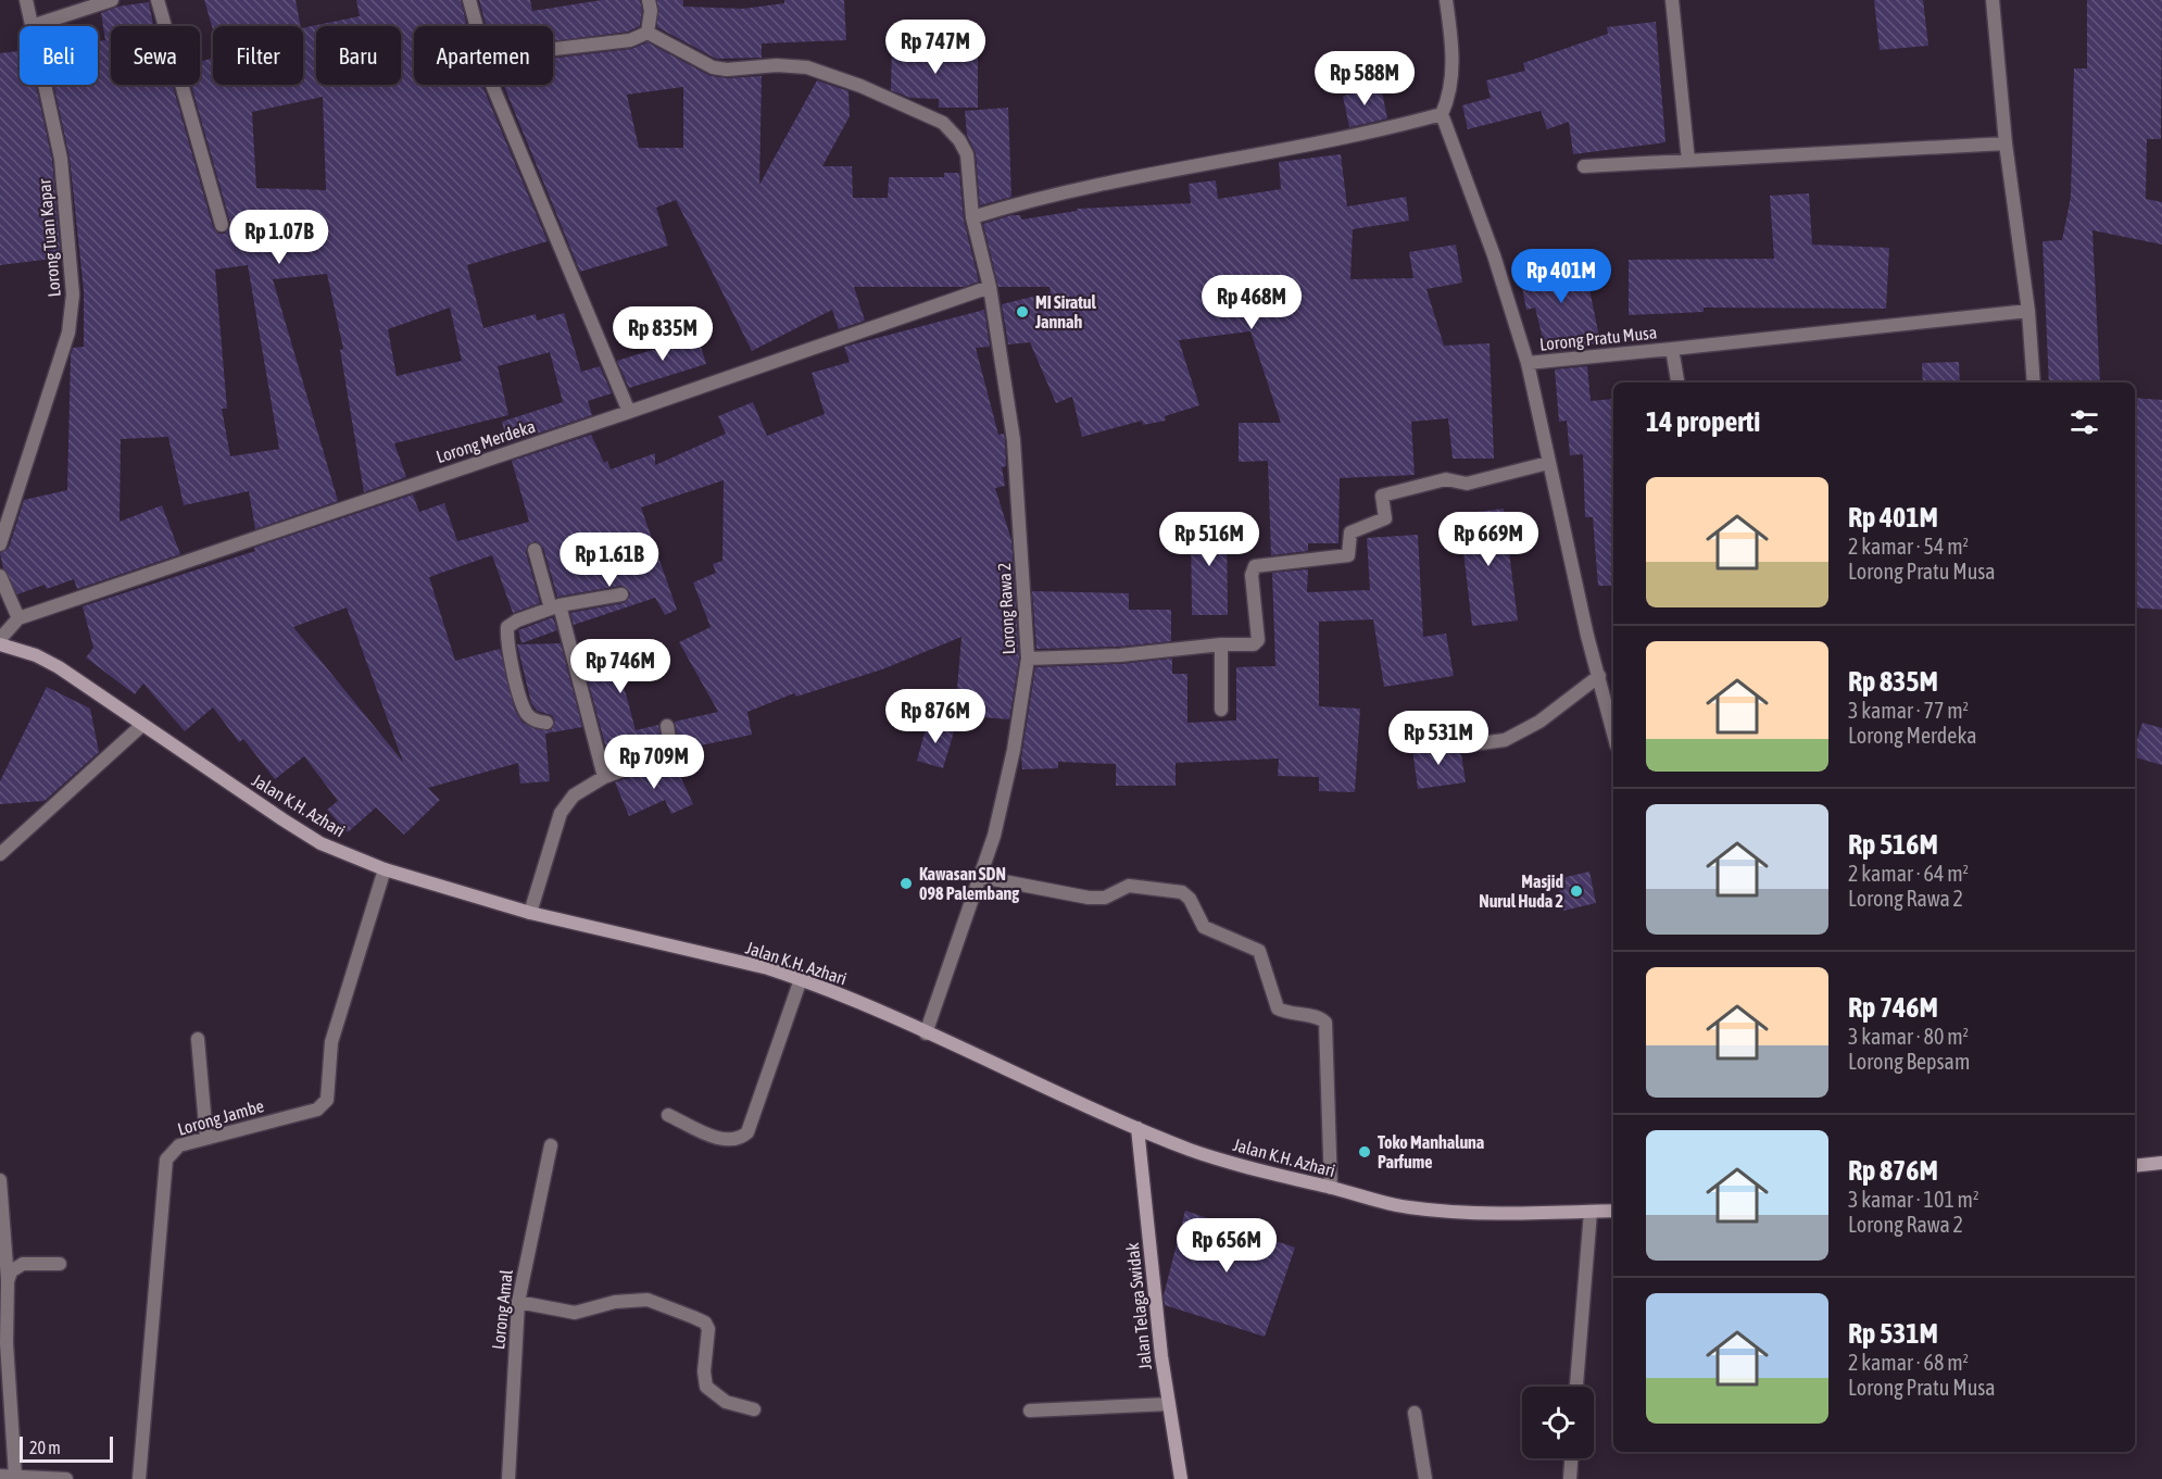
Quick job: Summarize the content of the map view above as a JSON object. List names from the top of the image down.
{
  "streets": {
    "street": [
      "Lorong Tuan Kapar",
      "Lorong Pratu Musa",
      "Lorong Merdeka",
      "Lorong Rawa 2",
      "Jalan K.H. Azhari",
      "Lorong Jambe",
      "Jalan Telaga Swidak",
      "Lorong Amal"
    ]
  },
  "crossings": [
    ["Lorong Merdeka", "Lorong Rawa 2"],
    ["Lorong Merdeka", "Jalan K.H. Azhari"],
    ["Lorong Rawa 2", "Jalan K.H. Azhari"],
    ["Jalan K.H. Azhari", "Lorong Jambe"],
    ["Jalan K.H. Azhari", "Jalan Telaga Swidak"]
  ],
  "places": [
    "MI Siratul Jannah",
    "Kawasan SDN 098 Palembang",
    "Masjid Nurul Huda 2",
    "Toko Manhaluna Parfume"
  ],
  "scale_bar": "20 m",
  "page": {
    "price": [
      "Rp 747M",
      "Rp 588M",
      "Rp 1.07B",
      "Rp 401M",
      "Rp 468M",
      "Rp 835M",
      "Rp 516M",
      "Rp 669M",
      "Rp 1.61B",
      "Rp 746M",
      "Rp 876M",
      "Rp 531M",
      "Rp 709M",
      "Rp 656M"
    ],
    "chip": [
      "Beli",
      "Sewa",
      "Filter",
      "Baru",
      "Apartemen"
    ],
    "heading": "14 properti",
    "list": [
      {
        "name": "Rp 401M",
        "note": "2 kamar · 54 m² · Lorong Pratu Musa"
      },
      {
        "name": "Rp 835M",
        "note": "3 kamar · 77 m² · Lorong Merdeka"
      },
      {
        "name": "Rp 516M",
        "note": "2 kamar · 64 m² · Lorong Rawa 2"
      },
      {
        "name": "Rp 746M",
        "note": "3 kamar · 80 m² · Lorong Bepsam"
      },
      {
        "name": "Rp 876M",
        "note": "3 kamar · 101 m² · Lorong Rawa 2"
      },
      {
        "name": "Rp 531M",
        "note": "2 kamar · 68 m² · Lorong Pratu Musa"
      }
    ],
    "scale": "20 m"
  }
}
